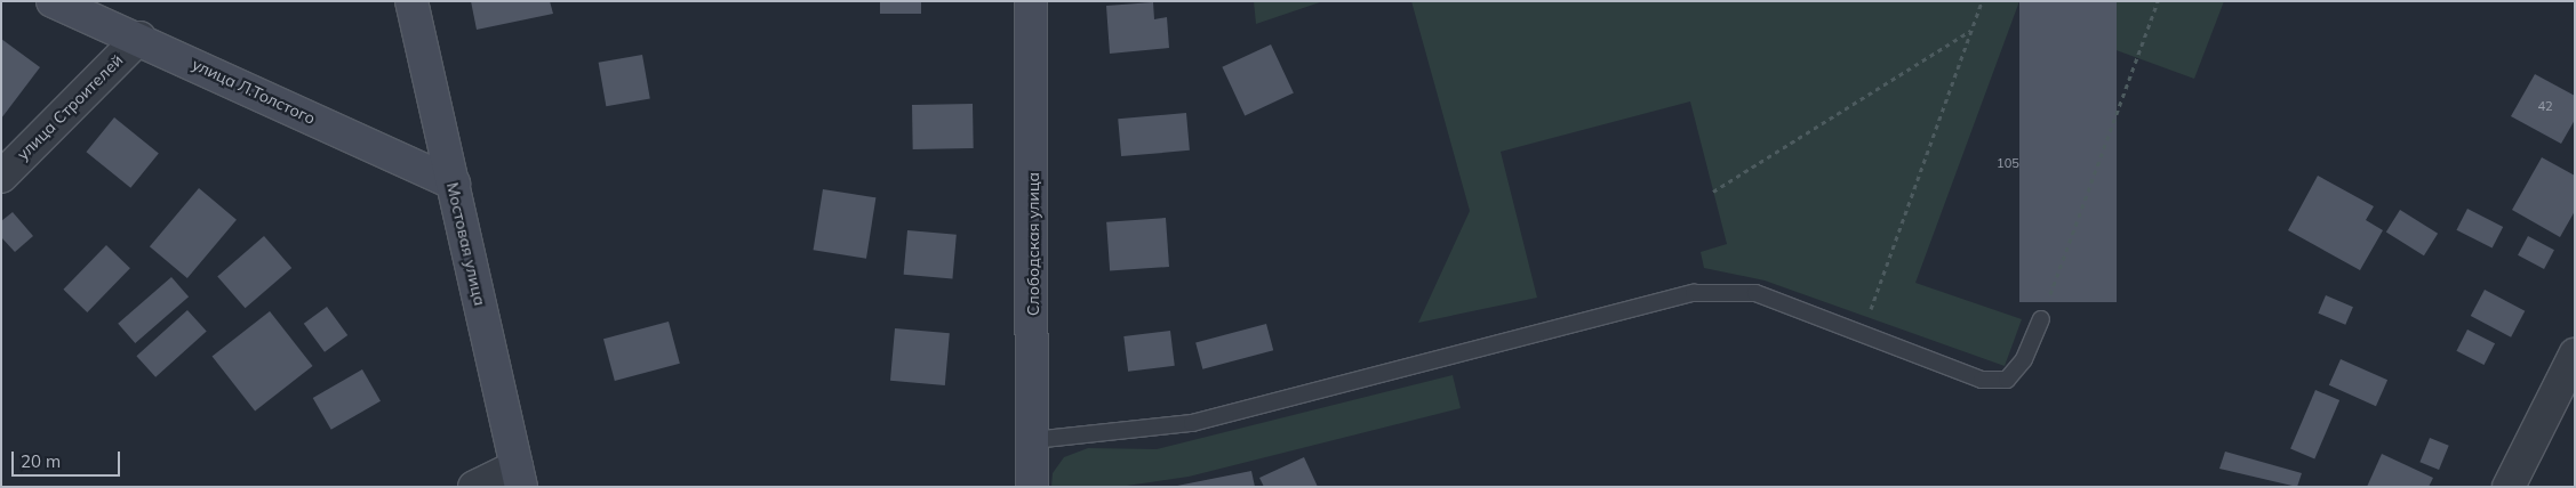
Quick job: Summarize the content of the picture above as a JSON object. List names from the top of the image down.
{
  "streets": {
    "street": [
      "улица Л.Толстого",
      "улица Строителей",
      "Мостовая улица",
      "Слободская улица"
    ]
  },
  "crossings": [
    ["улица Л.Толстого", "улица Строителей"],
    ["улица Л.Толстого", "Мостовая улица"]
  ],
  "house_numbers": ["42", "105"],
  "scale_bar": "20 m"
}
